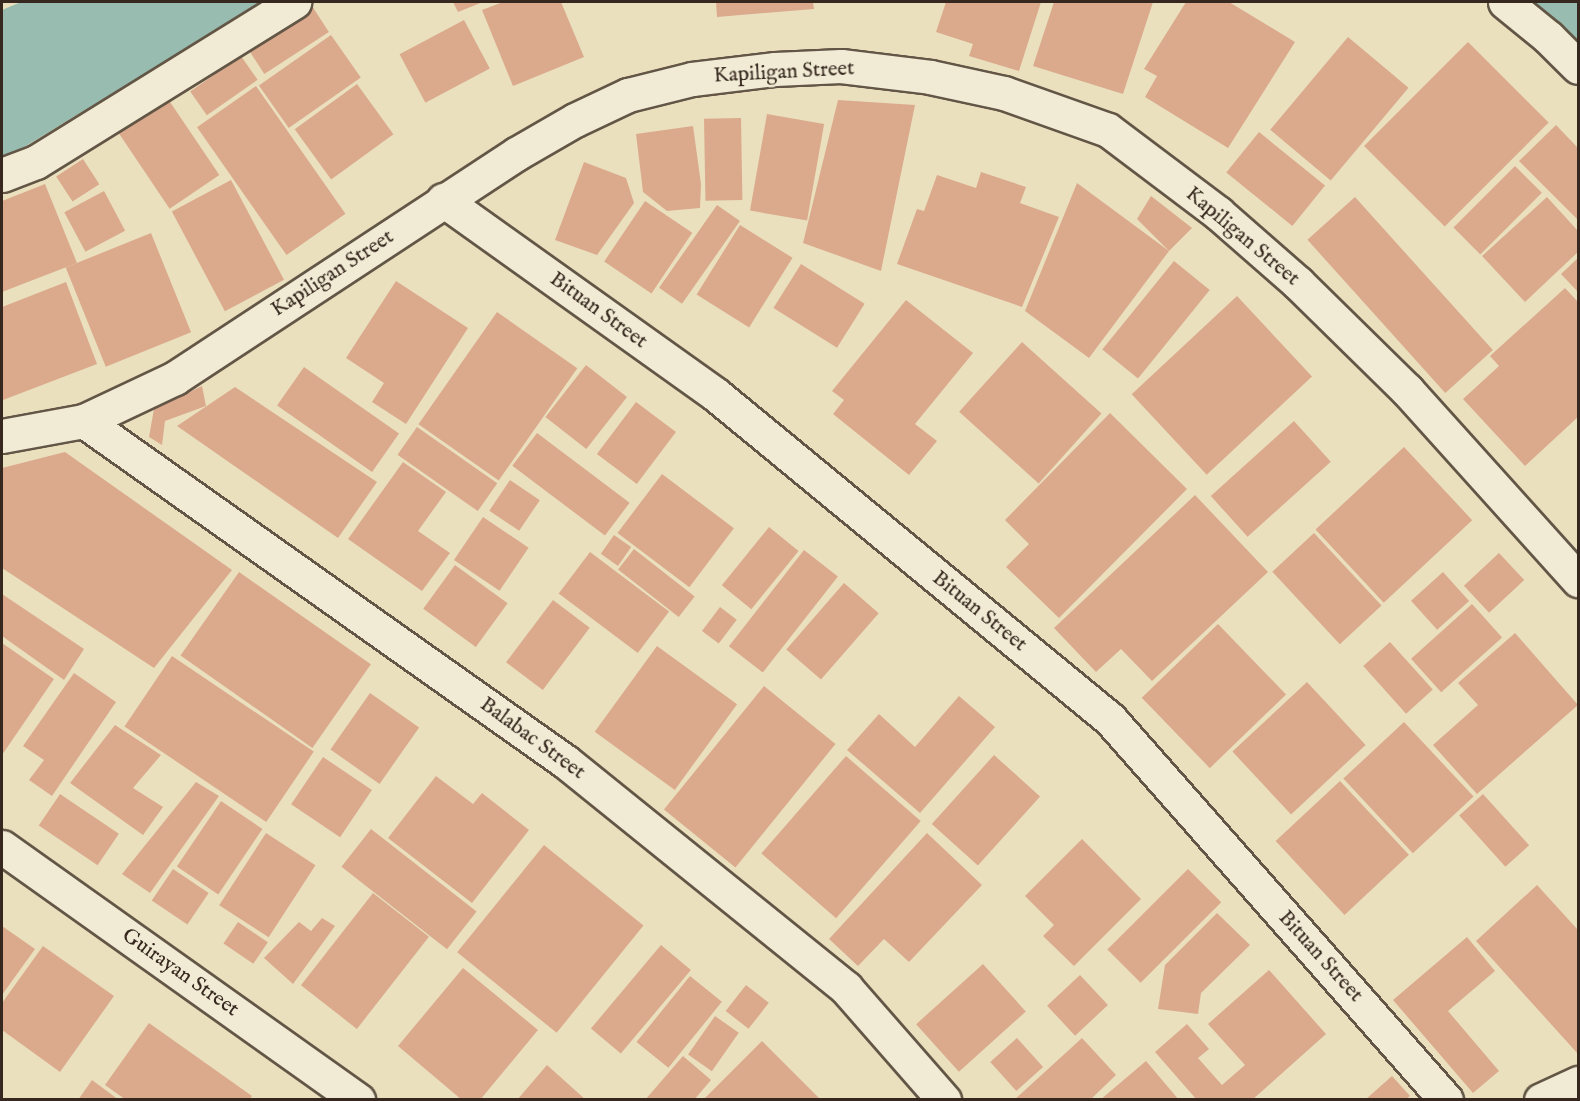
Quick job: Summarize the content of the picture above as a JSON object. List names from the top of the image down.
{
  "streets": {
    "street": [
      "Kapiligan Street",
      "Bituan Street",
      "Balabac Street",
      "Guirayan Street"
    ]
  },
  "crossings": [
    ["Kapiligan Street", "Bituan Street"],
    ["Kapiligan Street", "Balabac Street"]
  ]
}
